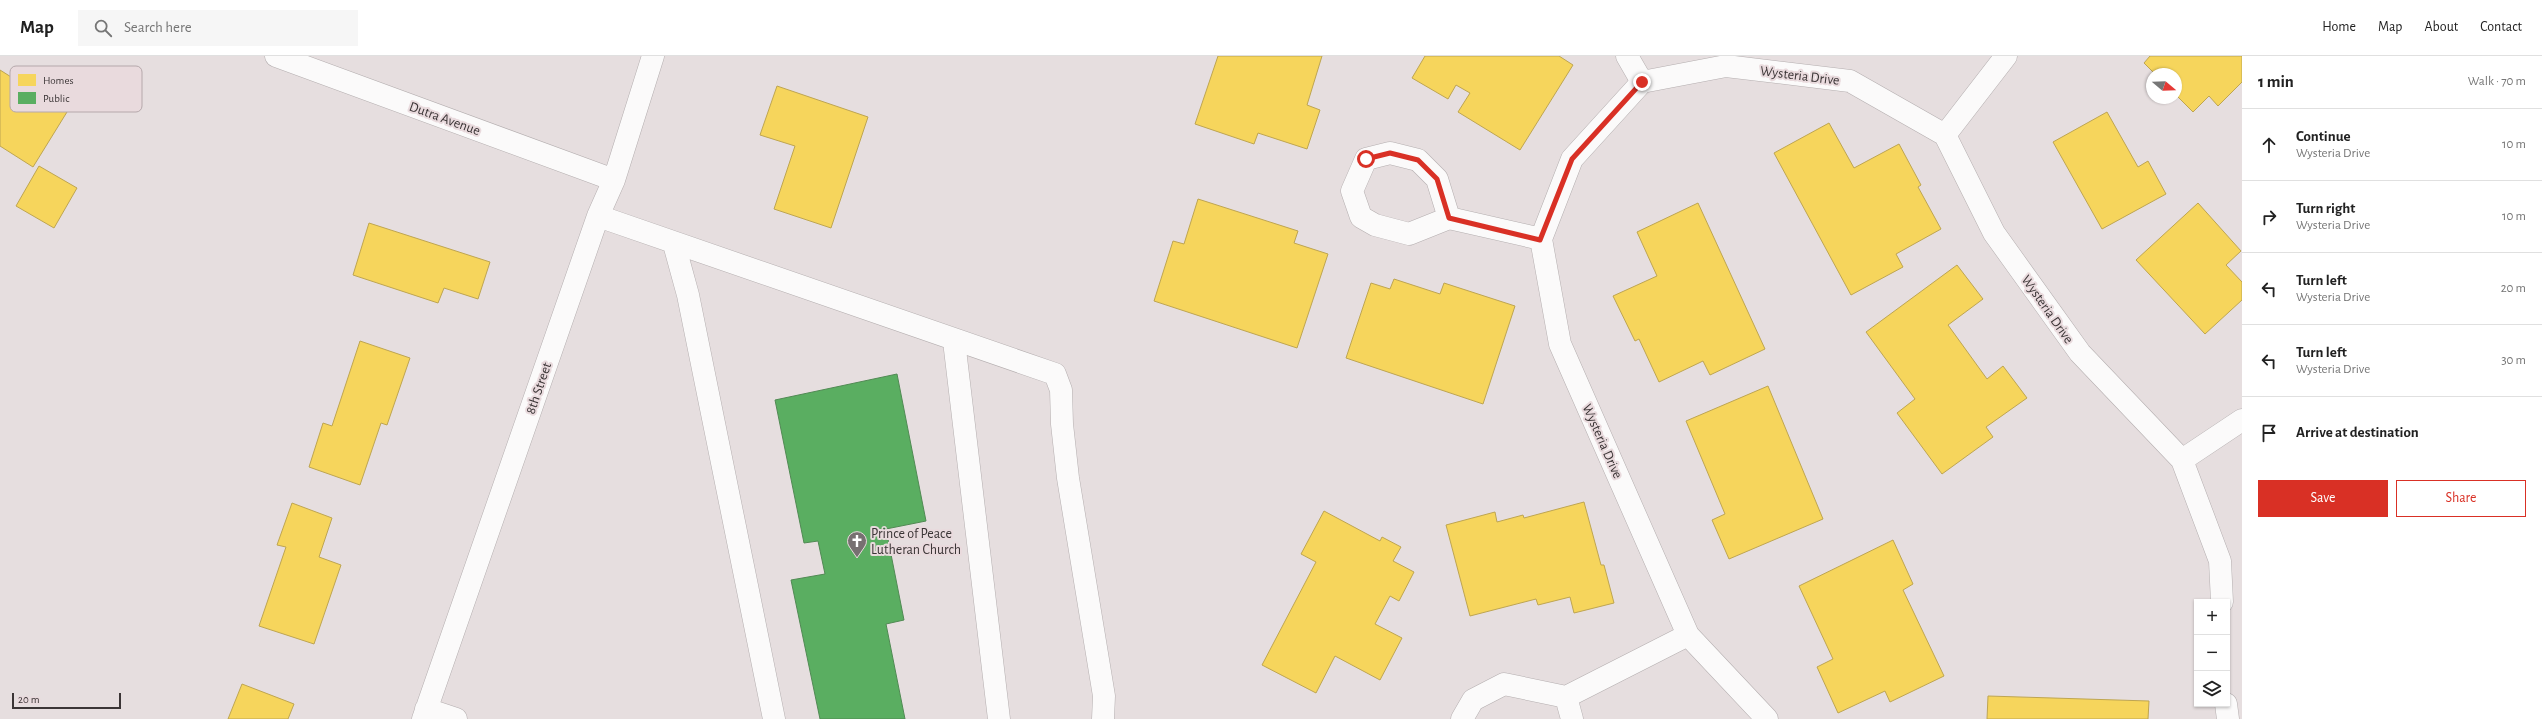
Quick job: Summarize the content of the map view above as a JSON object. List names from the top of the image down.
{
  "streets": {
    "street": ["Wysteria Drive", "Dutra Avenue", "8th Street"]
  },
  "crossings": [
    ["Dutra Avenue", "8th Street"]
  ],
  "places": {
    "church": ["Prince of Peace Lutheran Church"]
  },
  "legend": ["Homes", "Public"],
  "scale_bar": "20 m",
  "north": "right",
  "page": {
    "header": "Map",
    "search": "Search here",
    "nav": [
      "Home",
      "Map",
      "About",
      "Contact"
    ],
    "heading": ["1 min", "Walk · 70 m"],
    "list": [
      ["Continue", "Wysteria Drive", "10 m"],
      ["Turn right", "Wysteria Drive", "10 m"],
      ["Turn left", "Wysteria Drive", "20 m"],
      ["Turn left", "Wysteria Drive", "30 m"],
      "Arrive at destination"
    ],
    "buttons": ["Save", "Share"],
    "map_buttons": ["+", "−"],
    "scale": "20 m"
  }
}
